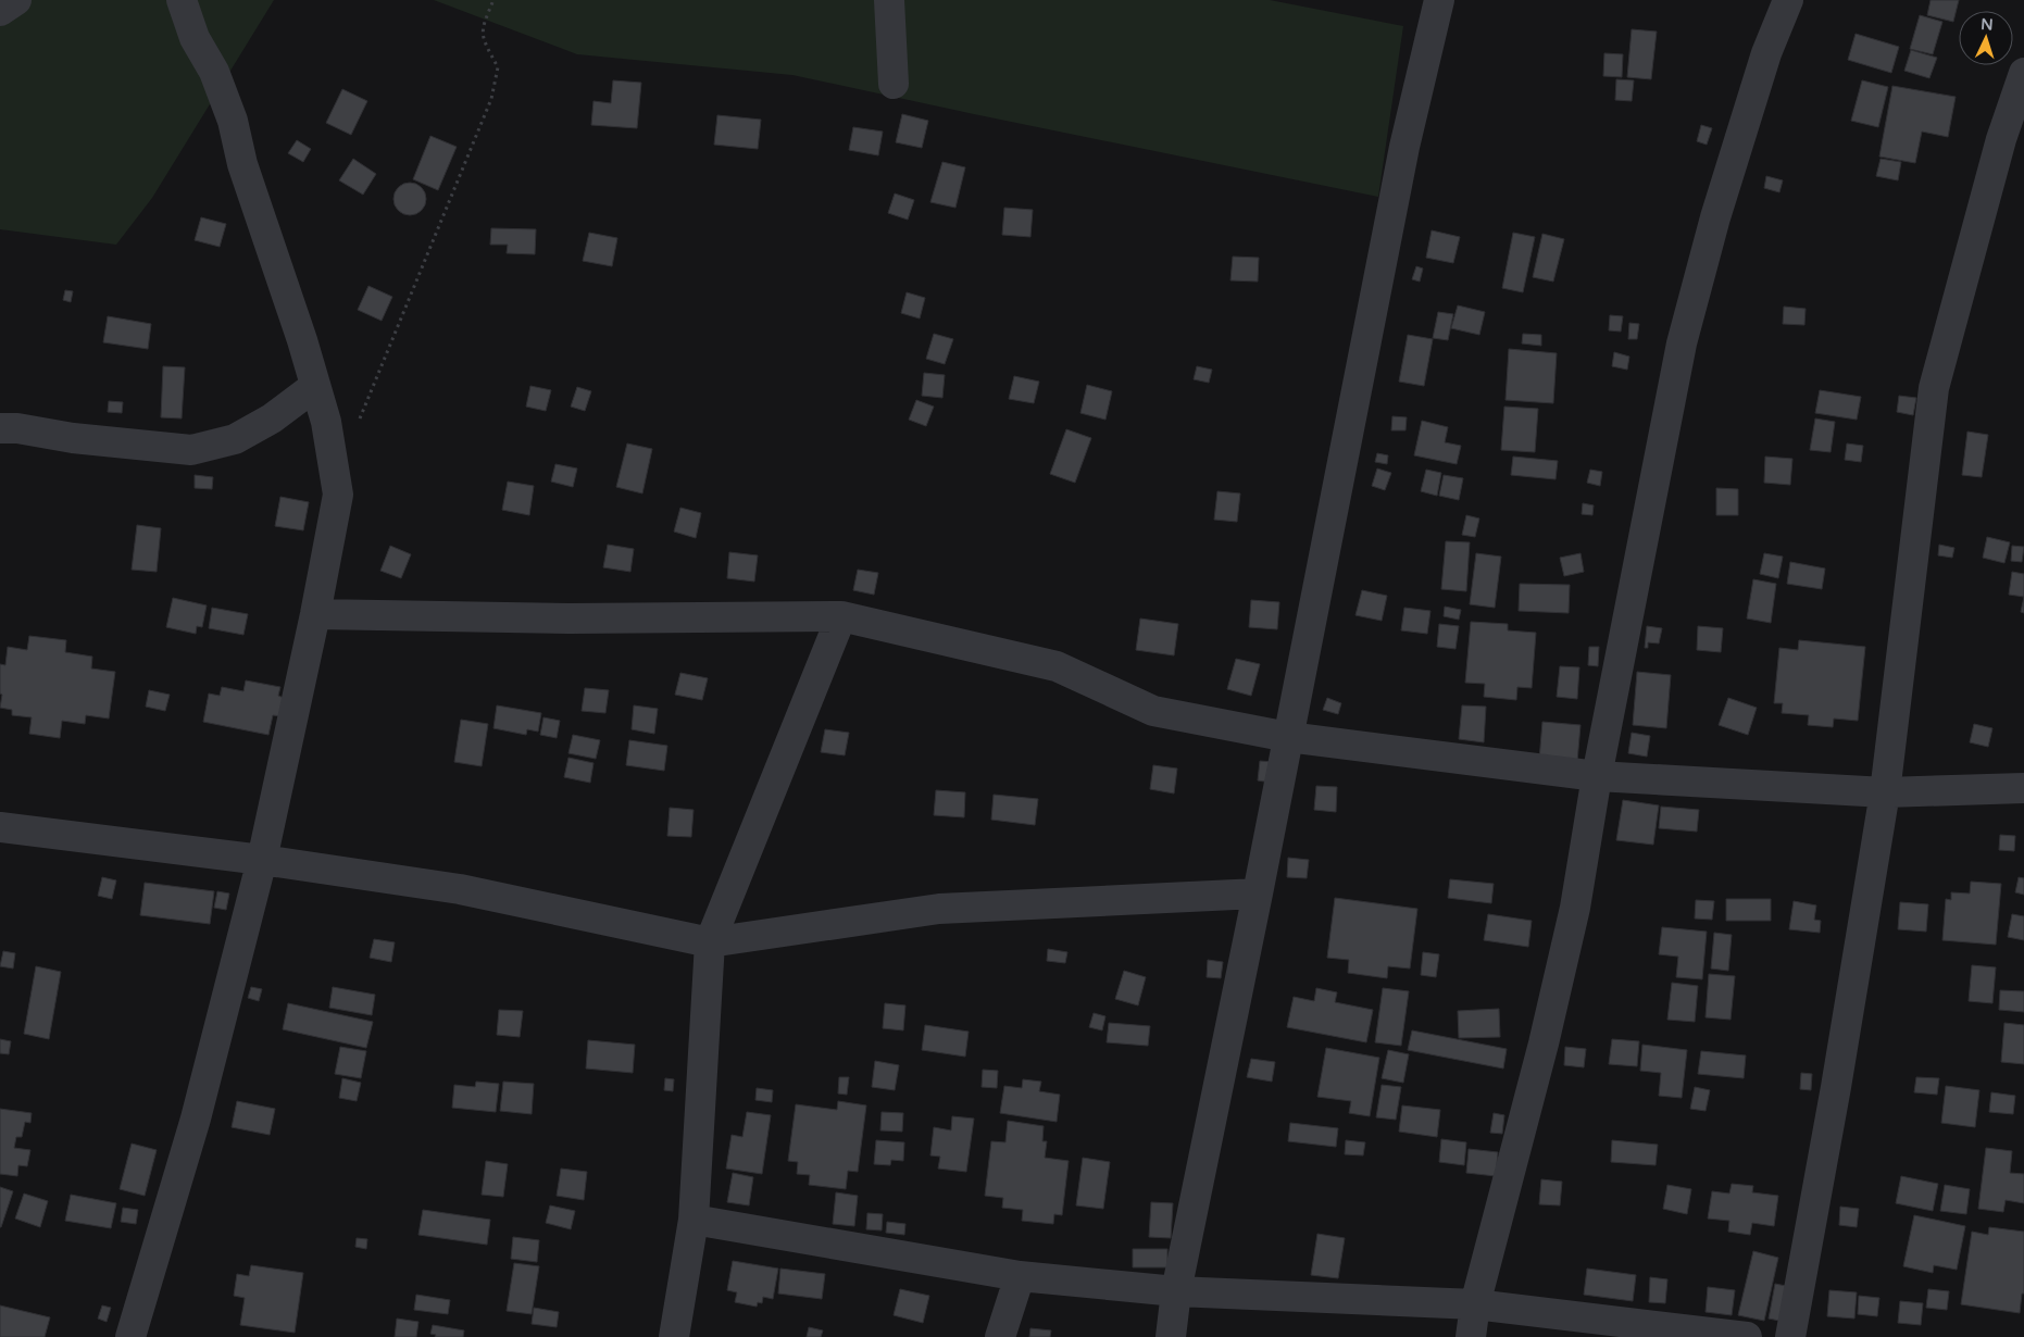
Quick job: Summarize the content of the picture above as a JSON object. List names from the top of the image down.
{
  "north": "top"
}
